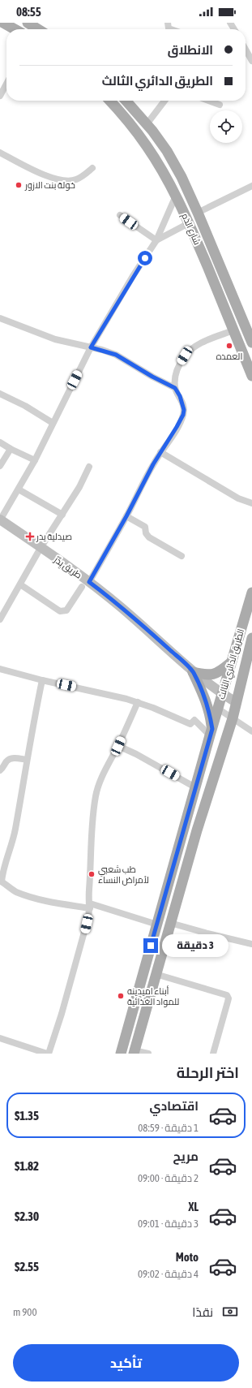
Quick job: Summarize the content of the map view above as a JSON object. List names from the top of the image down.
{
  "streets": {
    "main road": ["شارع الدَم", "الطريق الدائري الثالث"],
    "street": ["طريق يِدِّرْ"]
  },
  "crossings": [
    ["طريق يِدِّرْ", "الطريق الدائري الثالث"]
  ],
  "places": {
    "other": [
      "خولة بنت الازور",
      "العمده",
      "طب شعبي لأمراض النساء",
      "أبناء اميدينه للمواد الغذائية"
    ],
    "health": ["صيدلية يدر"]
  },
  "page": {
    "status": "08:55",
    "banner": ["الانطلاق", "الطريق الدائري الثالث"],
    "bubble": "3 دقيقة",
    "heading": "اختر الرحلة",
    "list": [
      {
        "name": "اقتصادي",
        "note": "1 دقيقة · 08:59",
        "value": "$1.35"
      },
      {
        "name": "مريح",
        "note": "2 دقيقة · 09:00",
        "value": "$1.82"
      },
      {
        "name": "XL",
        "note": "3 دقيقة · 09:01",
        "value": "$2.30"
      },
      {
        "name": "Moto",
        "note": "4 دقيقة · 09:02",
        "value": "$2.55"
      }
    ],
    "pay": ["نقدًا", "900 m"],
    "buttons": "تأكيد"
  }
}
